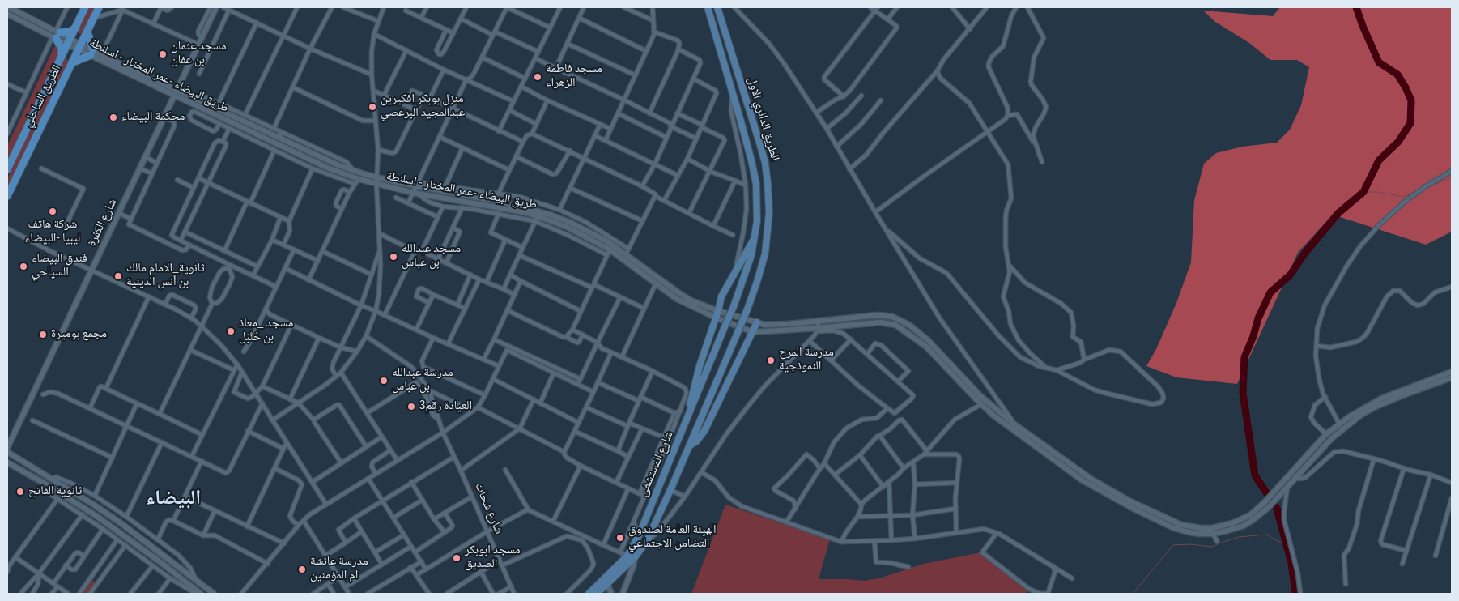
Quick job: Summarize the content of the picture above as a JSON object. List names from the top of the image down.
{
  "streets": {
    "highway": ["الطريق الساحلي"],
    "main road": [
      "طريق البيضاء -عمر المختار - اسلنطة",
      "الطريق الدائري الاول",
      "شارع الكفرة",
      "شارع المستشفى"
    ],
    "street": ["شارع شحات"]
  },
  "crossings": [
    ["طريق البيضاء -عمر المختار - اسلنطة", "الطريق الساحلي"],
    ["طريق البيضاء -عمر المختار - اسلنطة", "شارع الكفرة"],
    ["الطريق الدائري الاول", "شارع المستشفى"]
  ],
  "districts": ["البيضاء"],
  "places": [
    "مسجد عثمان بن عفان",
    "مسجد فاطمة الزهراء",
    "منزل بوبكر افكيرين عبدالمجيد البرعصي",
    "محكمة البيضاء",
    "شركة هاتف ليبيا -البيضاء",
    "مسجد عبدالله بن عباس",
    "فندق البيضاء السياحي",
    "ثانوية_الامام مالك بن أنس الدينية",
    "مسجد _معاذ بن حَنْبَل",
    "مجمع بوميرة",
    "مدرسة المرح النموذجية",
    "مدرسة عبدالله بن عباس",
    "3العيادة رقم",
    "ثانوية الفاتح",
    "الهيئة العامة لصندوق التضامن الاجتماعي",
    "مسجد ابوبكر الصديق",
    "مدرسة عائشة ام المؤمنين"
  ]
}
